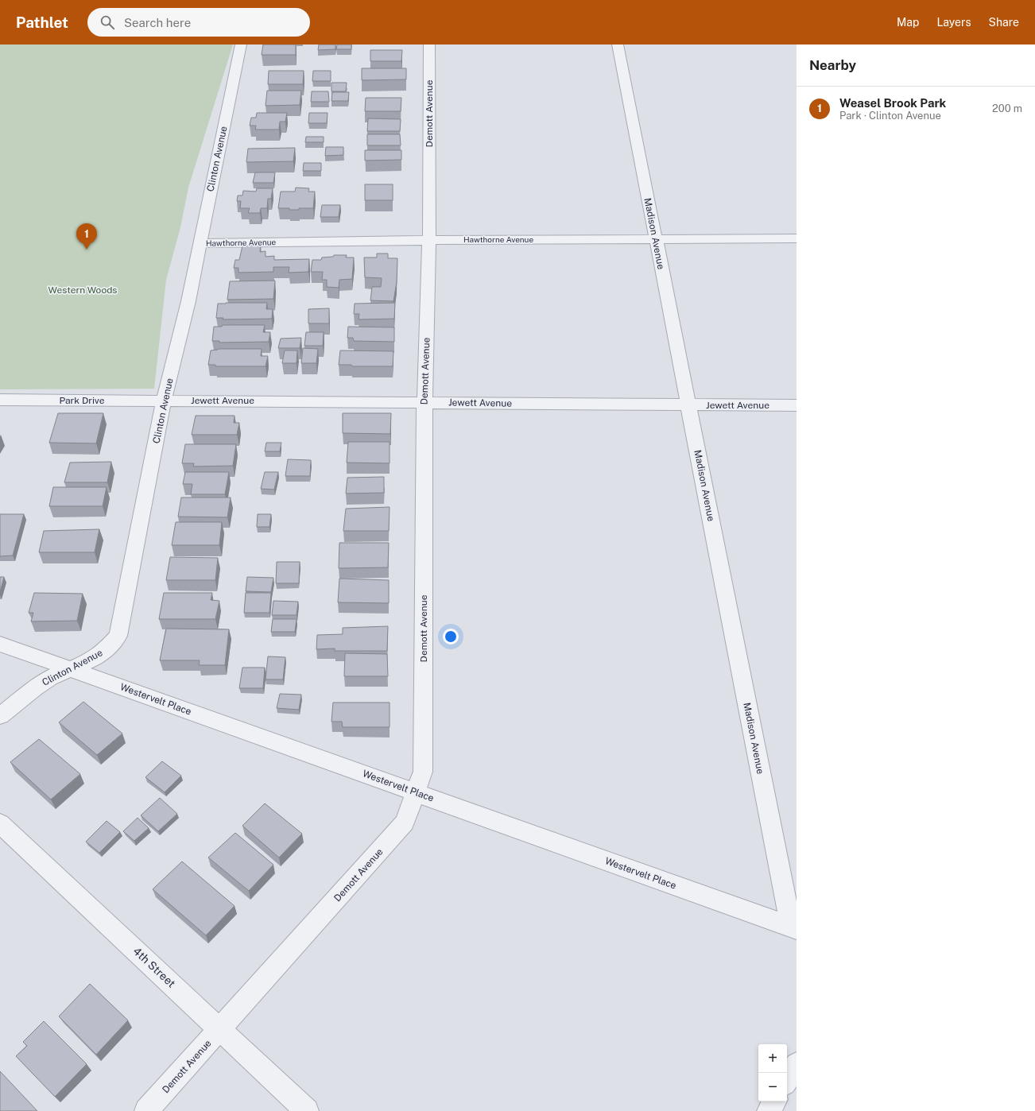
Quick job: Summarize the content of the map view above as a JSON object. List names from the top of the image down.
{
  "streets": {
    "street": [
      "Demott Avenue",
      "Clinton Avenue",
      "Madison Avenue",
      "Hawthorne Avenue",
      "Park Drive",
      "Jewett Avenue",
      "Westervelt Place",
      "4th Street"
    ]
  },
  "crossings": [
    ["Demott Avenue", "Hawthorne Avenue"],
    ["Demott Avenue", "Jewett Avenue"],
    ["Demott Avenue", "Westervelt Place"],
    ["Demott Avenue", "4th Street"],
    ["Clinton Avenue", "Hawthorne Avenue"],
    ["Clinton Avenue", "Park Drive"],
    ["Clinton Avenue", "Jewett Avenue"],
    ["Clinton Avenue", "Westervelt Place"],
    ["Madison Avenue", "Hawthorne Avenue"],
    ["Madison Avenue", "Jewett Avenue"],
    ["Madison Avenue", "Westervelt Place"],
    ["Park Drive", "Jewett Avenue"]
  ],
  "parks": ["Western Woods"],
  "page": {
    "header": "Pathlet",
    "search": "Search here",
    "nav": ["Map", "Layers", "Share"],
    "heading": "Nearby",
    "list": [
      {
        "mark": "1",
        "name": "Weasel Brook Park",
        "note": "Park · Clinton Avenue",
        "value": "200 m"
      }
    ],
    "pins": "1",
    "map_buttons": ["+", "−"]
  }
}
